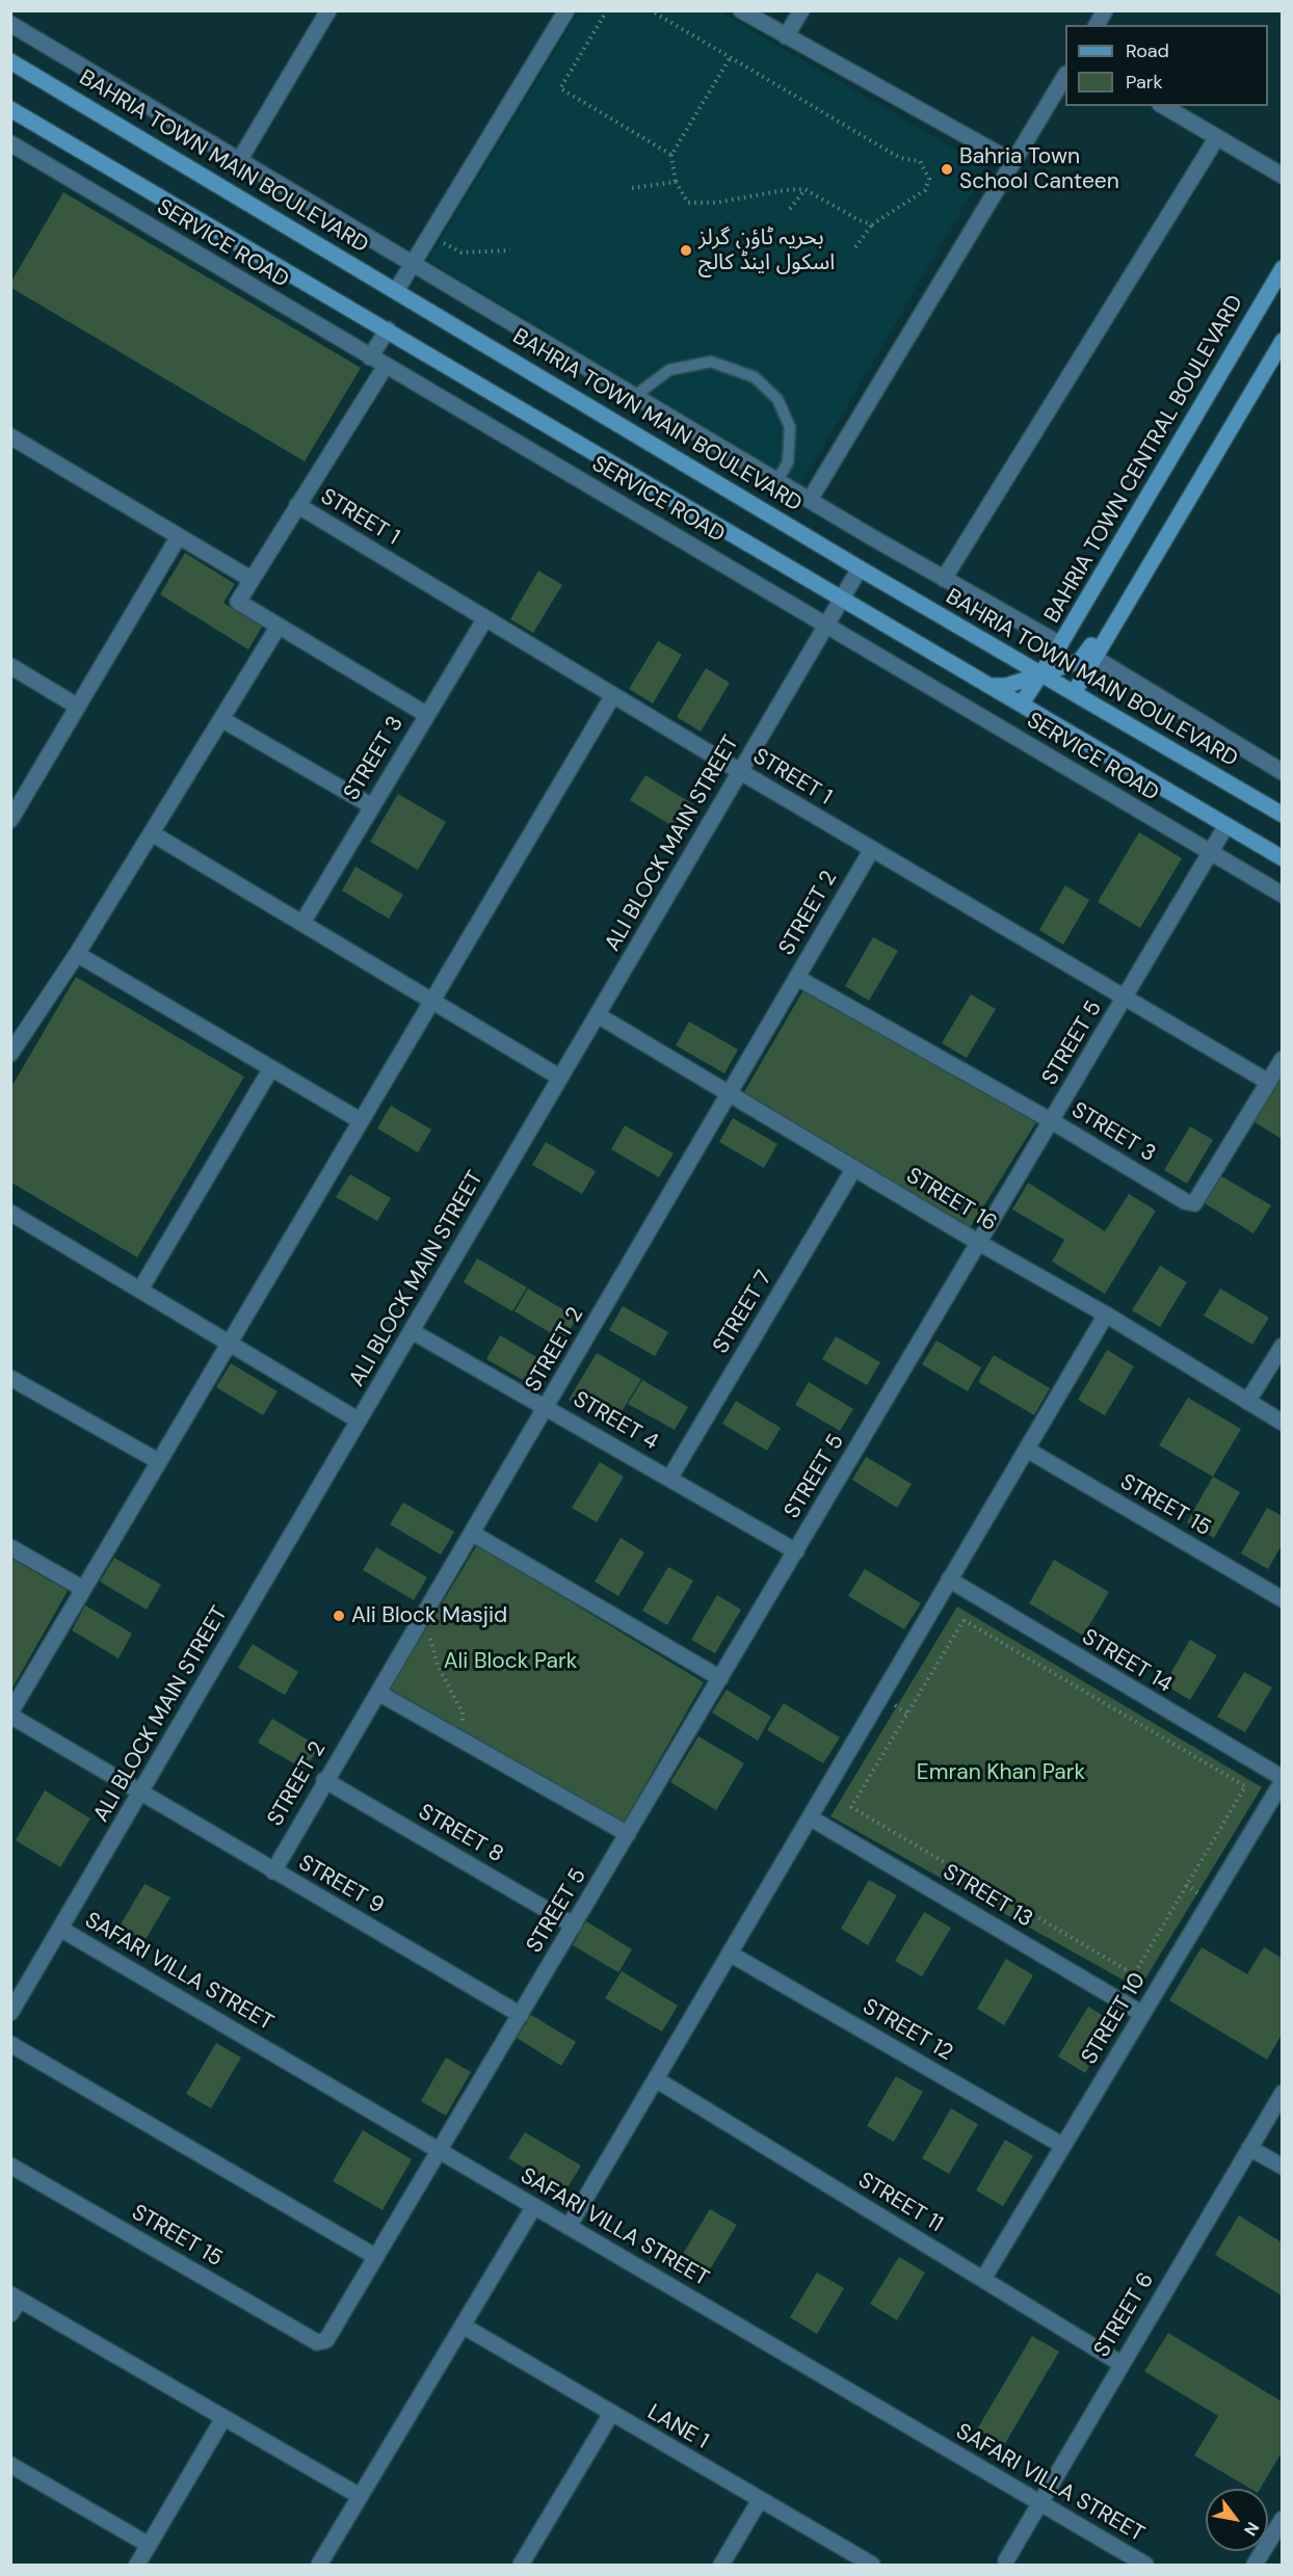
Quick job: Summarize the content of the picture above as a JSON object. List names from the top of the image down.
{
  "streets": {
    "main road": ["BAHRIA TOWN MAIN BOULEVARD", "BAHRIA TOWN CENTRAL BOULEVARD"],
    "street": [
      "SERVICE ROAD",
      "STREET 1",
      "STREET 3",
      "ALI BLOCK MAIN STREET",
      "STREET 2",
      "STREET 5",
      "STREET 16",
      "STREET 7",
      "STREET 4",
      "STREET 15",
      "STREET 14",
      "STREET 8",
      "STREET 9",
      "STREET 13",
      "SAFARI VILLA STREET",
      "STREET 10",
      "STREET 12",
      "STREET 11",
      "STREET 6",
      "LANE 1"
    ]
  },
  "crossings": [
    ["BAHRIA TOWN MAIN BOULEVARD", "BAHRIA TOWN CENTRAL BOULEVARD"],
    ["BAHRIA TOWN MAIN BOULEVARD", "ALI BLOCK MAIN STREET"],
    ["SERVICE ROAD", "ALI BLOCK MAIN STREET"],
    ["SERVICE ROAD", "STREET 5"],
    ["STREET 1", "STREET 3"],
    ["STREET 1", "ALI BLOCK MAIN STREET"],
    ["STREET 1", "STREET 2"],
    ["STREET 1", "STREET 5"],
    ["STREET 3", "STREET 2"],
    ["STREET 3", "STREET 5"],
    ["ALI BLOCK MAIN STREET", "STREET 16"],
    ["ALI BLOCK MAIN STREET", "STREET 4"],
    ["ALI BLOCK MAIN STREET", "STREET 9"],
    ["ALI BLOCK MAIN STREET", "SAFARI VILLA STREET"],
    ["STREET 2", "STREET 16"],
    ["STREET 2", "STREET 4"],
    ["STREET 2", "STREET 8"],
    ["STREET 2", "STREET 9"],
    ["STREET 5", "STREET 16"],
    ["STREET 5", "STREET 4"],
    ["STREET 5", "STREET 15"],
    ["STREET 5", "STREET 8"],
    ["STREET 5", "STREET 9"],
    ["STREET 5", "SAFARI VILLA STREET"],
    ["STREET 16", "STREET 7"],
    ["STREET 7", "STREET 4"],
    ["STREET 14", "STREET 10"],
    ["STREET 13", "STREET 10"],
    ["SAFARI VILLA STREET", "STREET 6"],
    ["STREET 10", "STREET 12"],
    ["STREET 10", "STREET 11"],
    ["STREET 11", "STREET 6"]
  ],
  "parks": ["Ali Block Park", "Emran Khan Park"],
  "places": ["Bahria Town School Canteen", "بحریہ ٹاؤن گرلز اسکول اینڈ کالج", "Ali Block Masjid"],
  "legend": ["Road", "Park"],
  "north": "bottom right"
}
